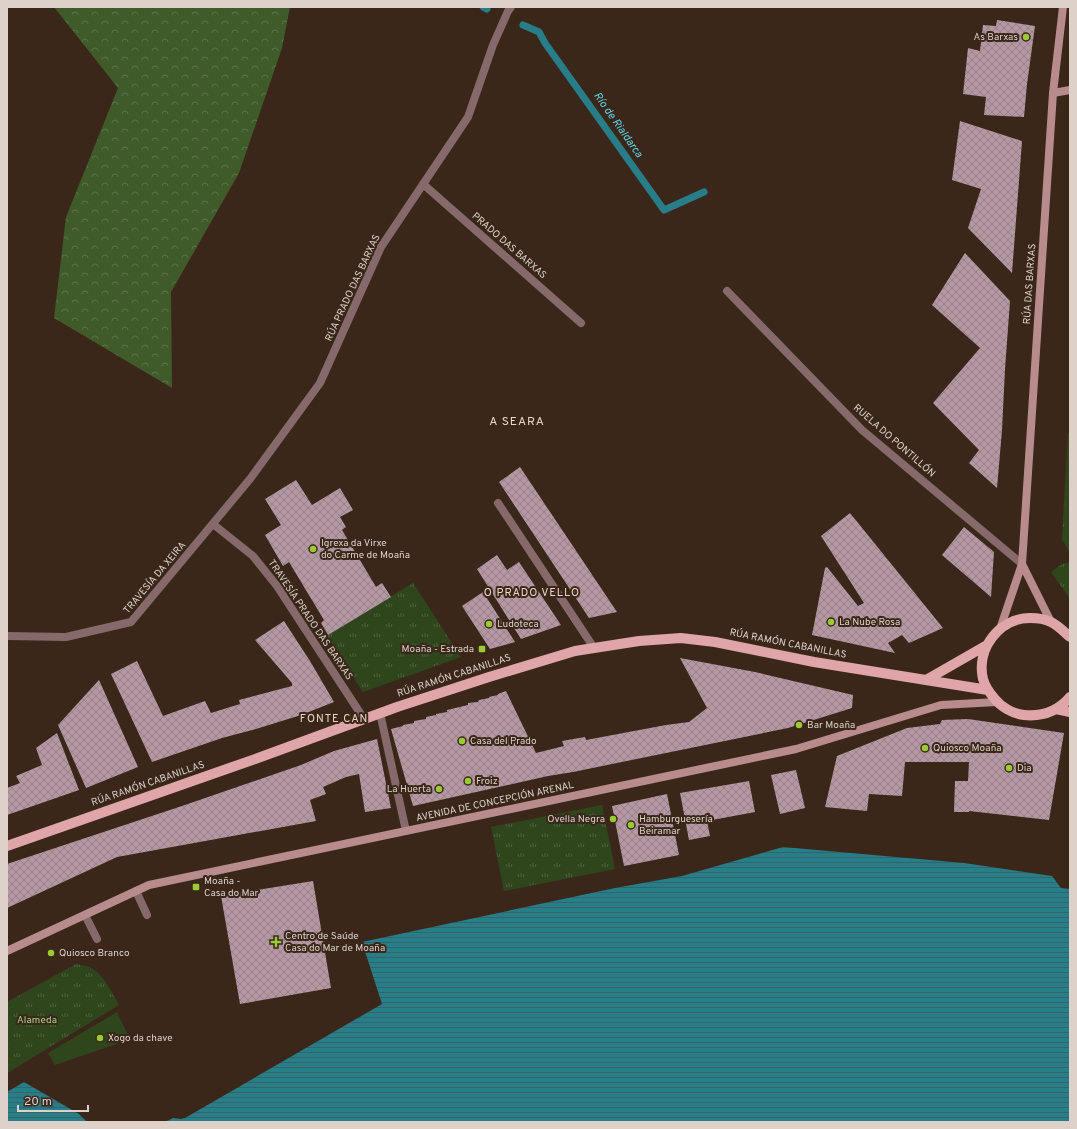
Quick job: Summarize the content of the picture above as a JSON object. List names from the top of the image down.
{
  "streets": {
    "main road": ["RÚA RAMÓN CABANILLAS"],
    "street": [
      "PRADO DAS BARXAS",
      "RÚA DAS BARXAS",
      "RÚA PRADO DAS BARXAS",
      "RUELA DO PONTILLÓN",
      "TRAVESÍA DA XEIRA",
      "TRAVESÍA PRADO DAS BARXAS",
      "AVENIDA DE CONCEPCIÓN ARENAL"
    ]
  },
  "crossings": [
    ["PRADO DAS BARXAS", "RÚA PRADO DAS BARXAS"],
    ["RÚA DAS BARXAS", "RUELA DO PONTILLÓN"],
    ["RÚA PRADO DAS BARXAS", "TRAVESÍA DA XEIRA"],
    ["RÚA PRADO DAS BARXAS", "TRAVESÍA PRADO DAS BARXAS"],
    ["TRAVESÍA DA XEIRA", "TRAVESÍA PRADO DAS BARXAS"],
    ["TRAVESÍA PRADO DAS BARXAS", "RÚA RAMÓN CABANILLAS"]
  ],
  "districts": ["A SEARA", "O PRADO VELLO", "FONTE CAN"],
  "water": ["Río de Rialdarca"],
  "parks": ["Alameda"],
  "places": {
    "other": [
      "As Barxas",
      "Igrexa da Virxe do Carme de Moaña",
      "La Nube Rosa",
      "Ludoteca",
      "Bar Moaña",
      "Casa del Prado",
      "Quiosco Moaña",
      "Dia",
      "Froiz",
      "La Huerta",
      "Ovella Negra",
      "Hamburguesería Beiramar",
      "Quiosco Branco",
      "Xogo da chave"
    ],
    "transit": ["Moaña - Estrada", "Moaña - Casa do Mar"],
    "health": ["Centro de Saúde Casa do Mar de Moaña"]
  },
  "scale_bar": "20 m"
}
